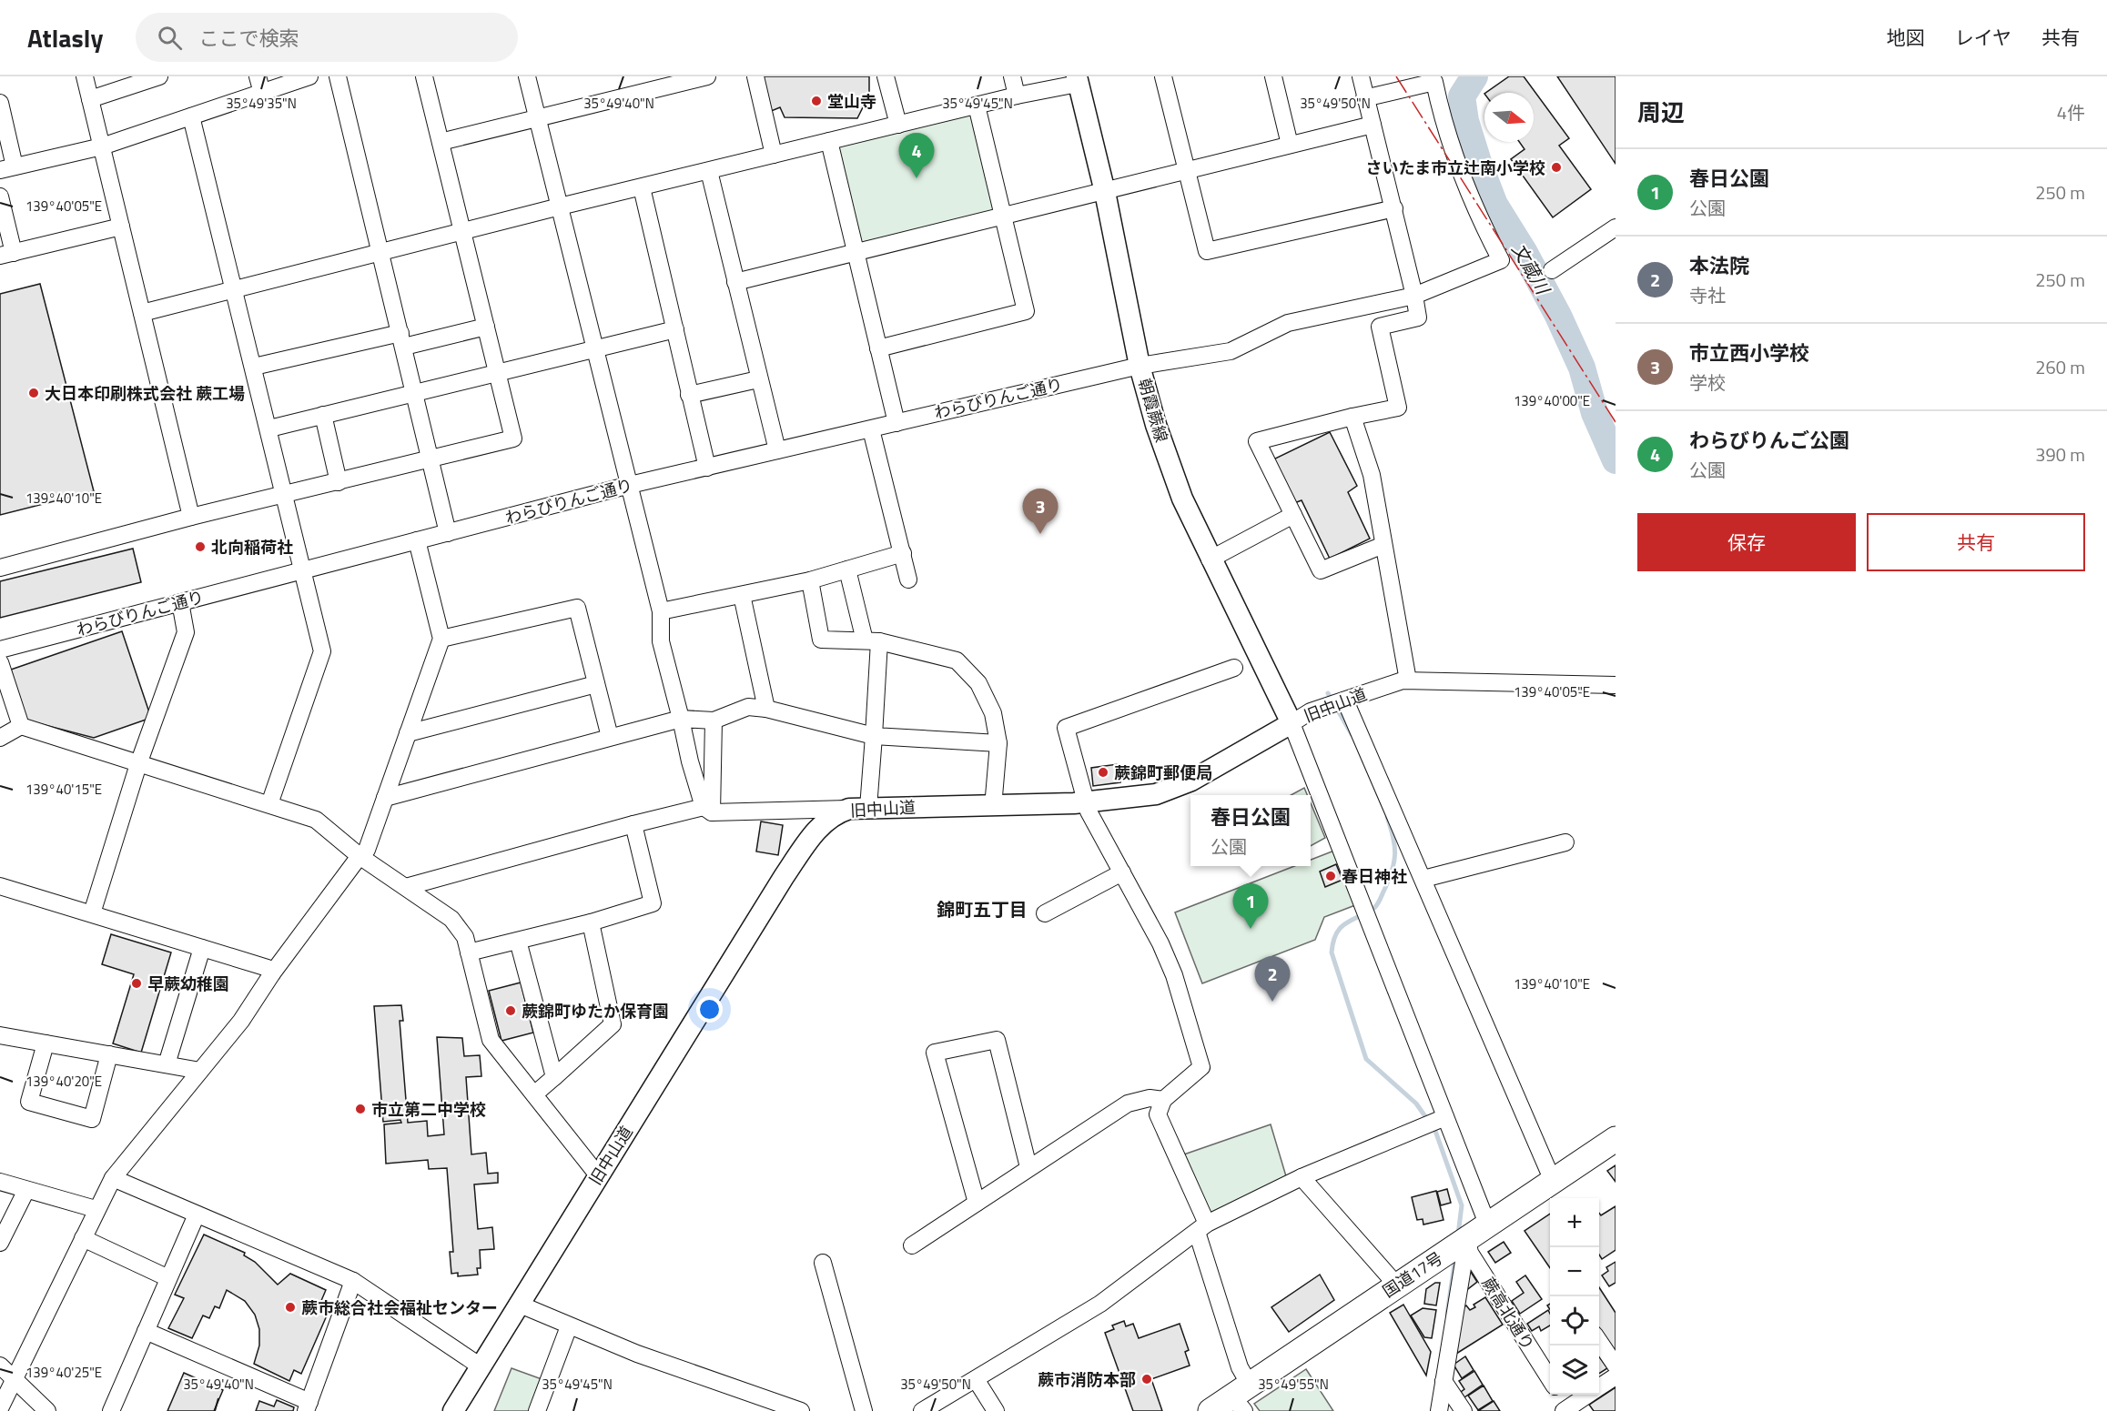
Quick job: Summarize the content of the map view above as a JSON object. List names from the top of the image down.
{
  "streets": {
    "highway": ["国道17号"],
    "main road": ["朝霞蕨線", "旧中山道"],
    "street": ["わらびりんご通り", "蕨高北通り"]
  },
  "crossings": [
    ["わらびりんご通り", "朝霞蕨線"],
    ["朝霞蕨線", "旧中山道"],
    ["国道17号", "蕨高北通り"]
  ],
  "districts": ["錦町五丁目"],
  "water": ["文蔵川"],
  "places": [
    "堂山寺",
    "さいたま市立辻南小学校",
    "大日本印刷株式会社 蕨工場",
    "北向稲荷社",
    "蕨錦町郵便局",
    "春日神社",
    "早蕨幼稚園",
    "蕨錦町ゆたか保育園",
    "市立第二中学校",
    "蕨市総合社会福祉センター",
    "蕨市消防本部"
  ],
  "north": "right",
  "page": {
    "header": "Atlasly",
    "search": "ここで検索",
    "nav": ["地図", "レイヤ", "共有"],
    "heading": ["周辺", "4件"],
    "pins": [
      "4",
      "3",
      "1",
      "2"
    ],
    "list": [
      {
        "mark": "1",
        "name": "春日公園",
        "note": "公園",
        "value": "250 m"
      },
      {
        "mark": "2",
        "name": "本法院",
        "note": "寺社",
        "value": "250 m"
      },
      {
        "mark": "3",
        "name": "市立西小学校",
        "note": "学校",
        "value": "260 m"
      },
      {
        "mark": "4",
        "name": "わらびりんご公園",
        "note": "公園",
        "value": "390 m"
      }
    ],
    "buttons": ["保存", "共有"],
    "popup": ["春日公園", "公園"],
    "map_buttons": ["+", "−"]
  },
  "coordinates": [
    "35°49'35\"N",
    "35°49'40\"N",
    "35°49'45\"N",
    "35°49'50\"N",
    "139°40'05\"E",
    "139°40'00\"E",
    "139°40'10\"E",
    "139°40'15\"E",
    "139°40'20\"E",
    "139°40'25\"E",
    "35°49'55\"N"
  ]
}
